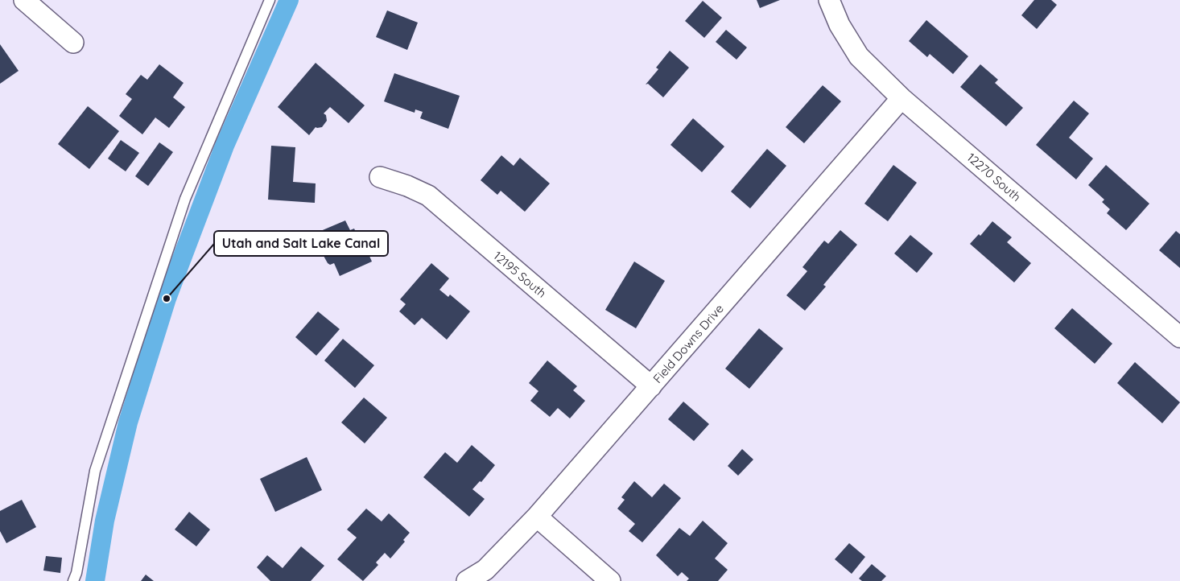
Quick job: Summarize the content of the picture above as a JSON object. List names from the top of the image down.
{
  "streets": {
    "street": ["12270 South", "12195 South", "Field Downs Drive"]
  },
  "crossings": [
    ["12270 South", "Field Downs Drive"],
    ["12195 South", "Field Downs Drive"]
  ],
  "places": ["Utah and Salt Lake Canal"]
}
